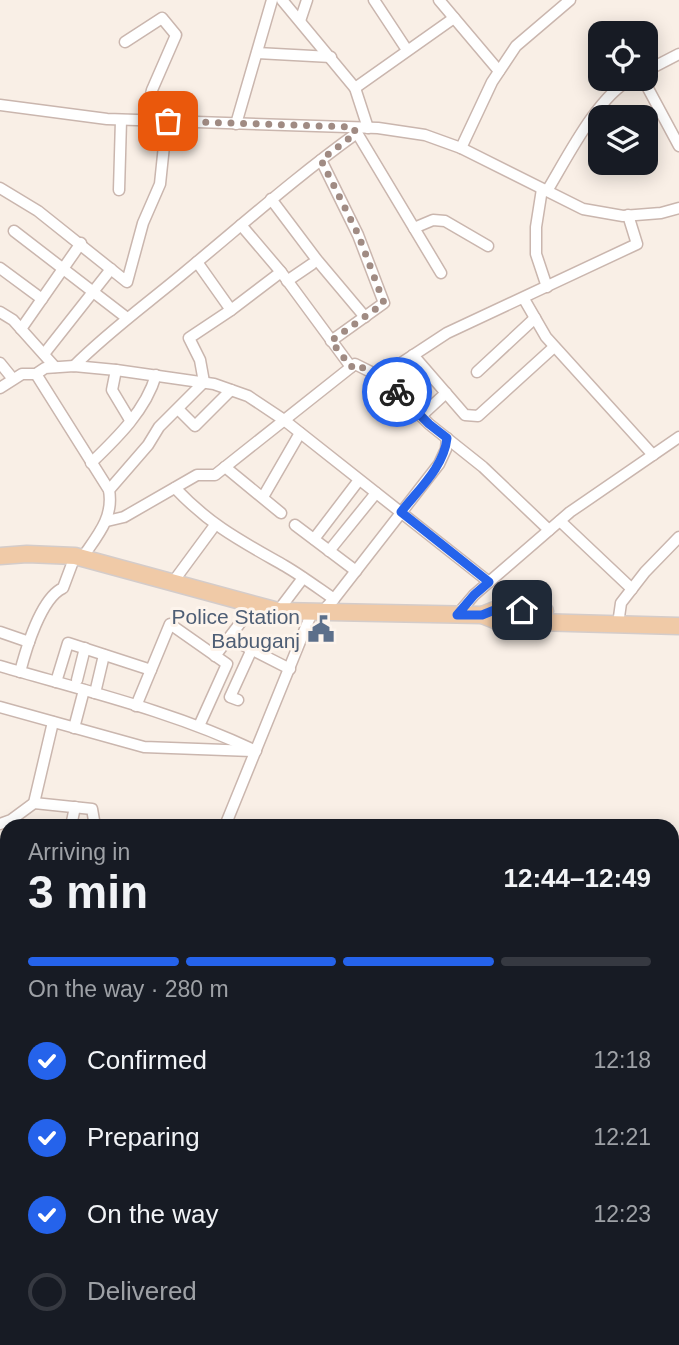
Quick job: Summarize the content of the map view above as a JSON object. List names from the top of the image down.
{
  "places": {
    "public building": ["Police Station Babuganj"]
  },
  "page": {
    "heading": ["3 min", "Arriving in", "12:44–12:49"],
    "bar": "On the way · 280 m",
    "list": [
      ["Confirmed", "12:18"],
      ["Preparing", "12:21"],
      ["On the way", "12:23"],
      "Delivered"
    ]
  }
}
